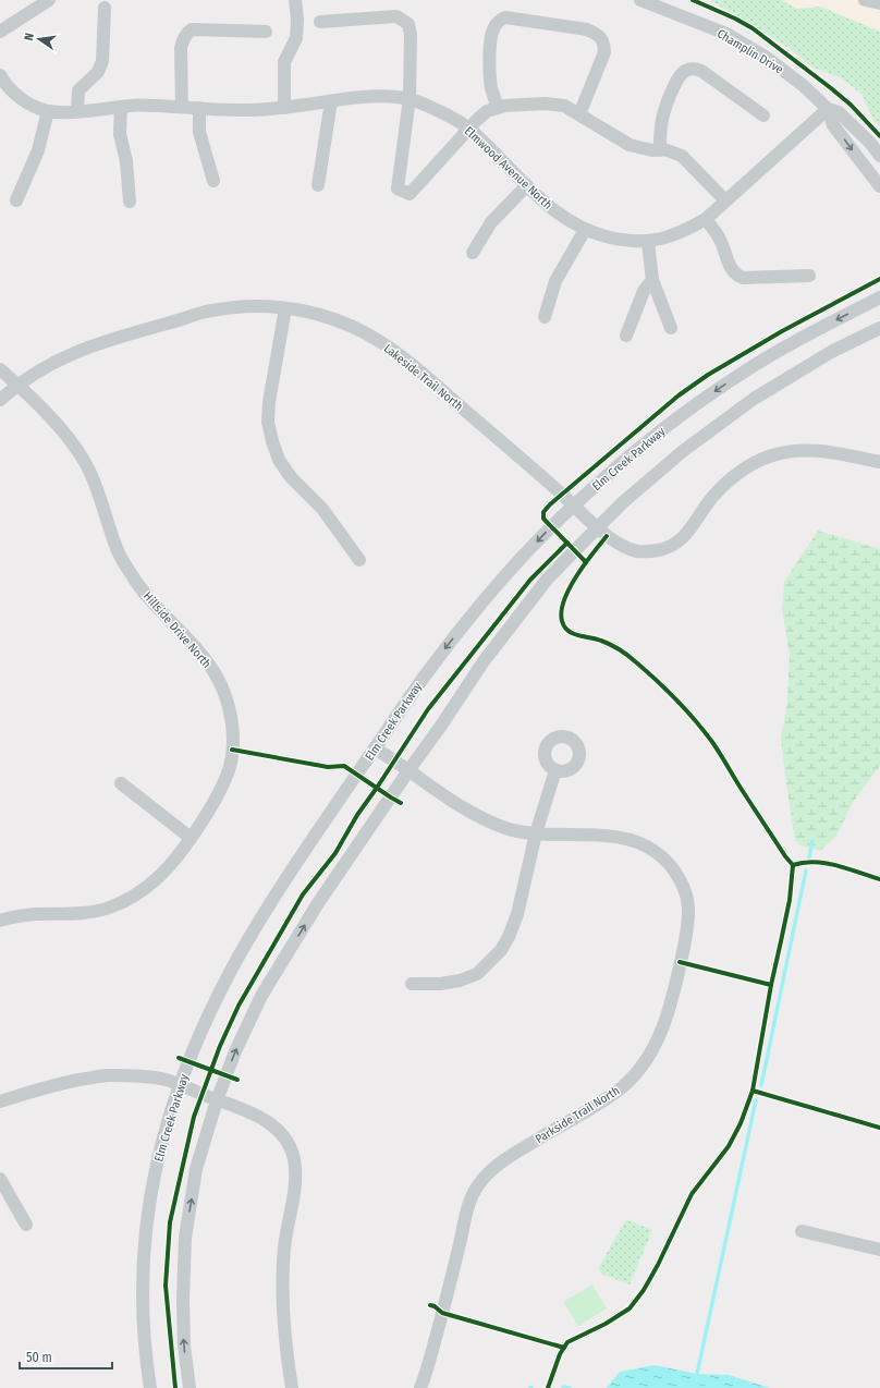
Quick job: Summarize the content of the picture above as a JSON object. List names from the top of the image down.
{
  "streets": {
    "street": [
      "Champlin Drive",
      "Elmwood Avenue North",
      "Lakeside Trail North",
      "Elm Creek Parkway",
      "Hillside Drive North",
      "Parkside Trail North"
    ]
  },
  "crossings": [
    ["Champlin Drive", "Elmwood Avenue North"],
    ["Lakeside Trail North", "Elm Creek Parkway"],
    ["Lakeside Trail North", "Hillside Drive North"],
    ["Elm Creek Parkway", "Parkside Trail North"]
  ],
  "scale_bar": "50 m",
  "north": "left"
}
